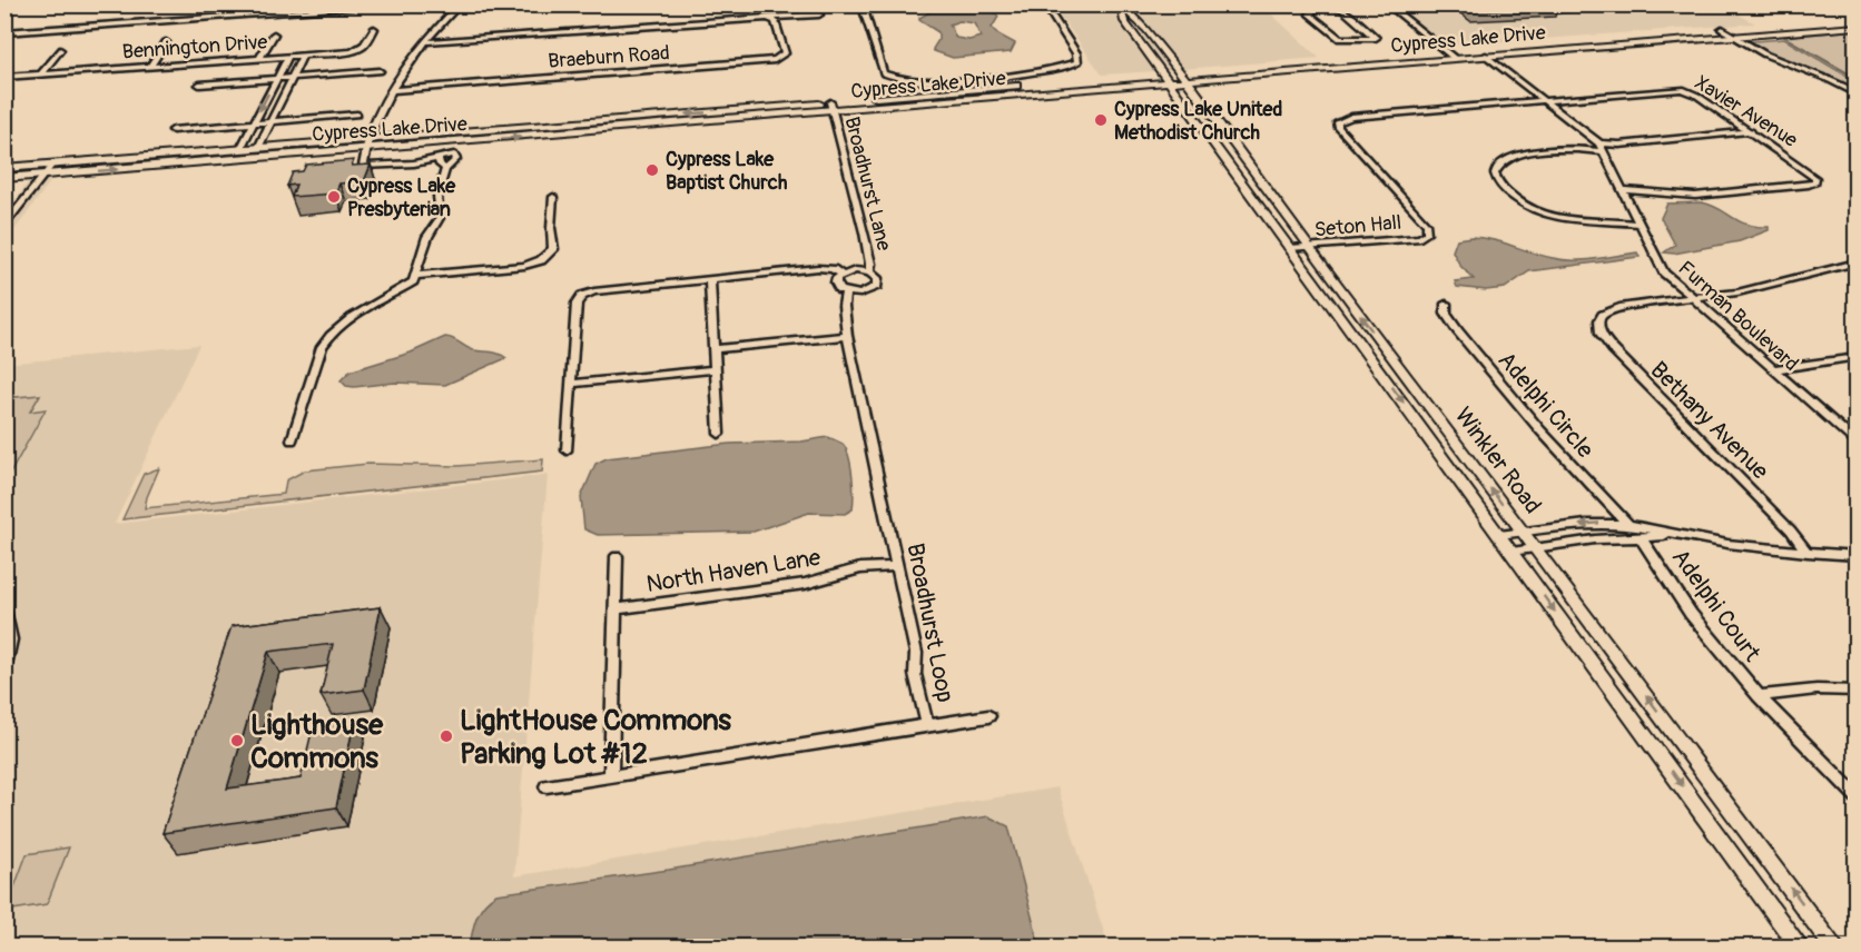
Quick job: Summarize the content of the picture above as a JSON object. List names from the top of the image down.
{
  "streets": {
    "main road": ["Cypress Lake Drive", "Winkler Road"],
    "street": [
      "Bennington Drive",
      "Braeburn Road",
      "Xavier Avenue",
      "Broadhurst Lane",
      "Seton Hall",
      "Furman Boulevard",
      "Adelphi Circle",
      "Bethany Avenue",
      "North Haven Lane",
      "Adelphi Court",
      "Broadhurst Loop"
    ]
  },
  "crossings": [
    ["Cypress Lake Drive", "Broadhurst Lane"],
    ["Cypress Lake Drive", "Furman Boulevard"],
    ["Cypress Lake Drive", "Winkler Road"],
    ["Xavier Avenue", "Seton Hall"],
    ["Xavier Avenue", "Furman Boulevard"],
    ["Seton Hall", "Winkler Road"],
    ["Furman Boulevard", "Bethany Avenue"],
    ["North Haven Lane", "Broadhurst Loop"]
  ],
  "places": [
    "Cypress Lake United Methodist Church",
    "Cypress Lake Baptist Church",
    "Cypress Lake Presbyterian",
    "LightHouse Commons Parking Lot #12",
    "Lighthouse Commons"
  ]
}
